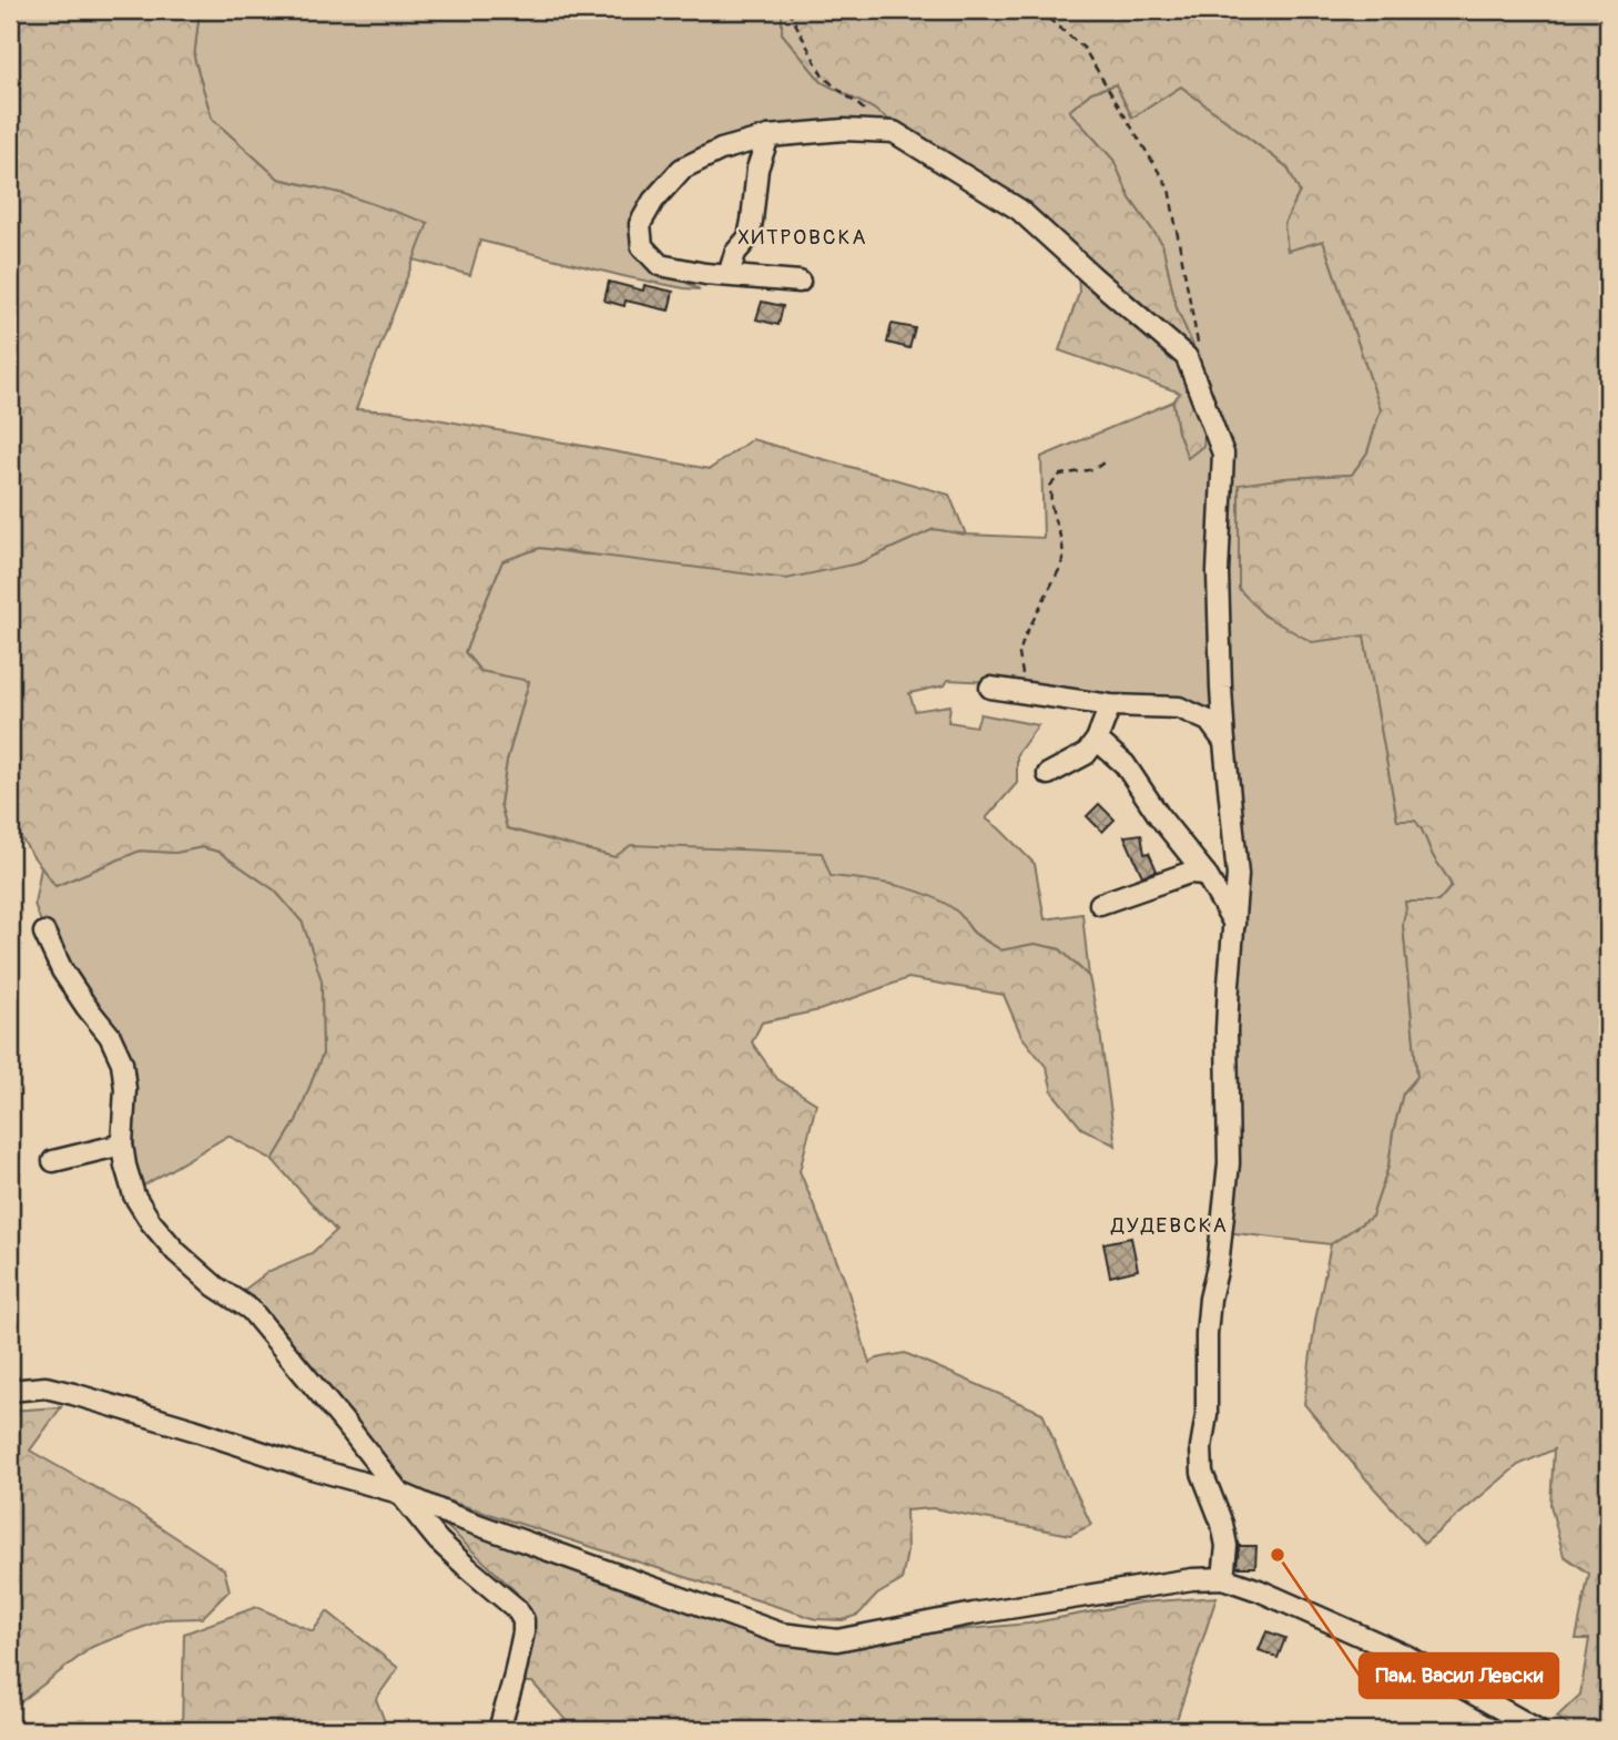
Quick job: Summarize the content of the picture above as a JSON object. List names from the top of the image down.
{
  "districts": ["ХИТРОВСКА", "ДУДЕВСКА"],
  "places": ["Пам. Васил Левски"]
}
